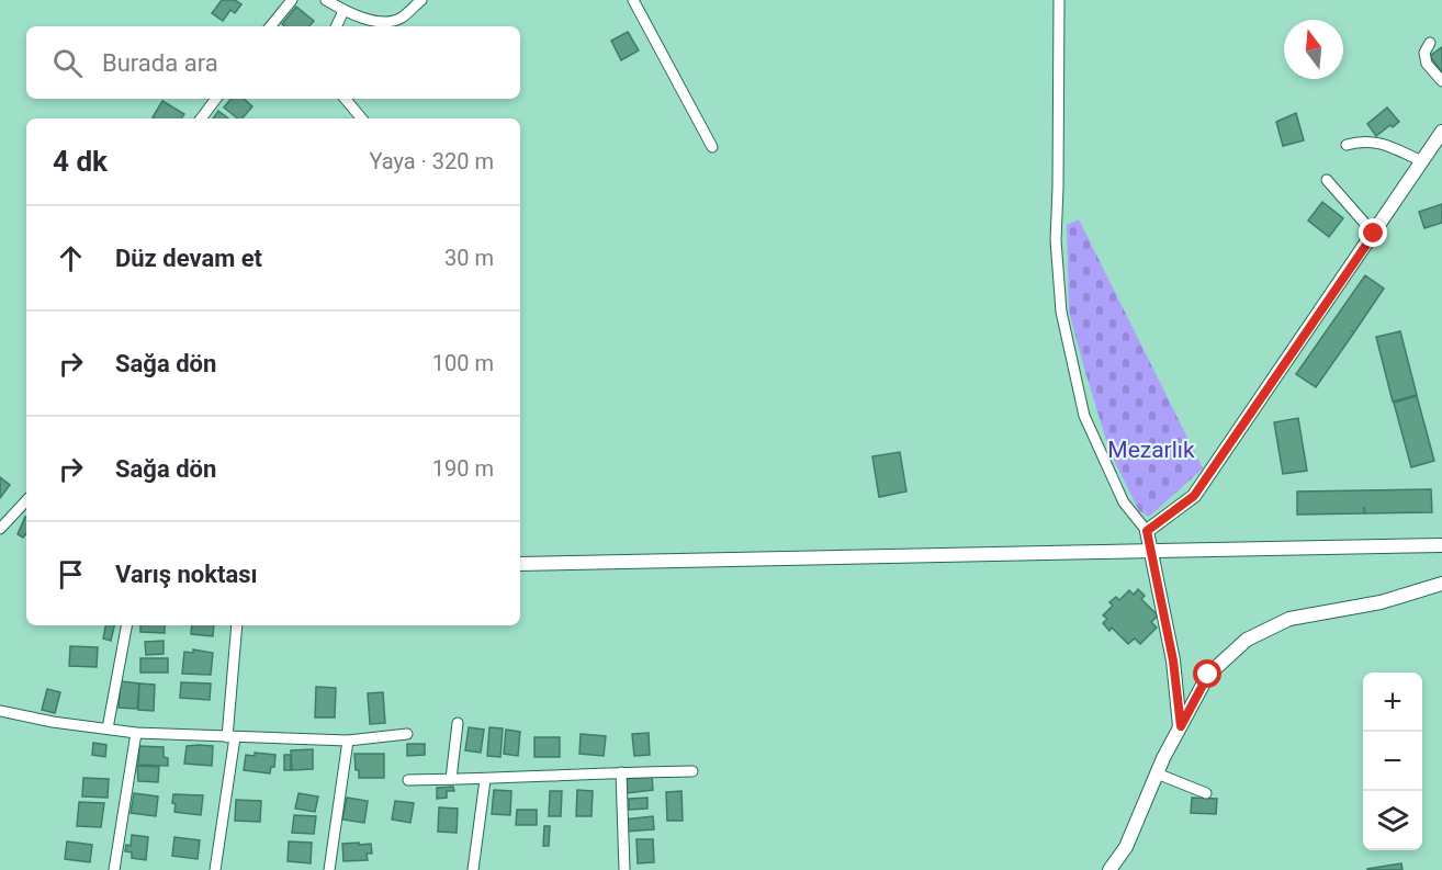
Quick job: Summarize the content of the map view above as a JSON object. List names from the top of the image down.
{
  "parks": ["Mezarlık"],
  "north": "top",
  "page": {
    "search": "Burada ara",
    "heading": ["4 dk", "Yaya · 320 m"],
    "list": [
      ["Düz devam et", "30 m"],
      ["Sağa dön", "100 m"],
      ["Sağa dön", "190 m"],
      "Varış noktası"
    ],
    "map_buttons": ["+", "−"]
  }
}
